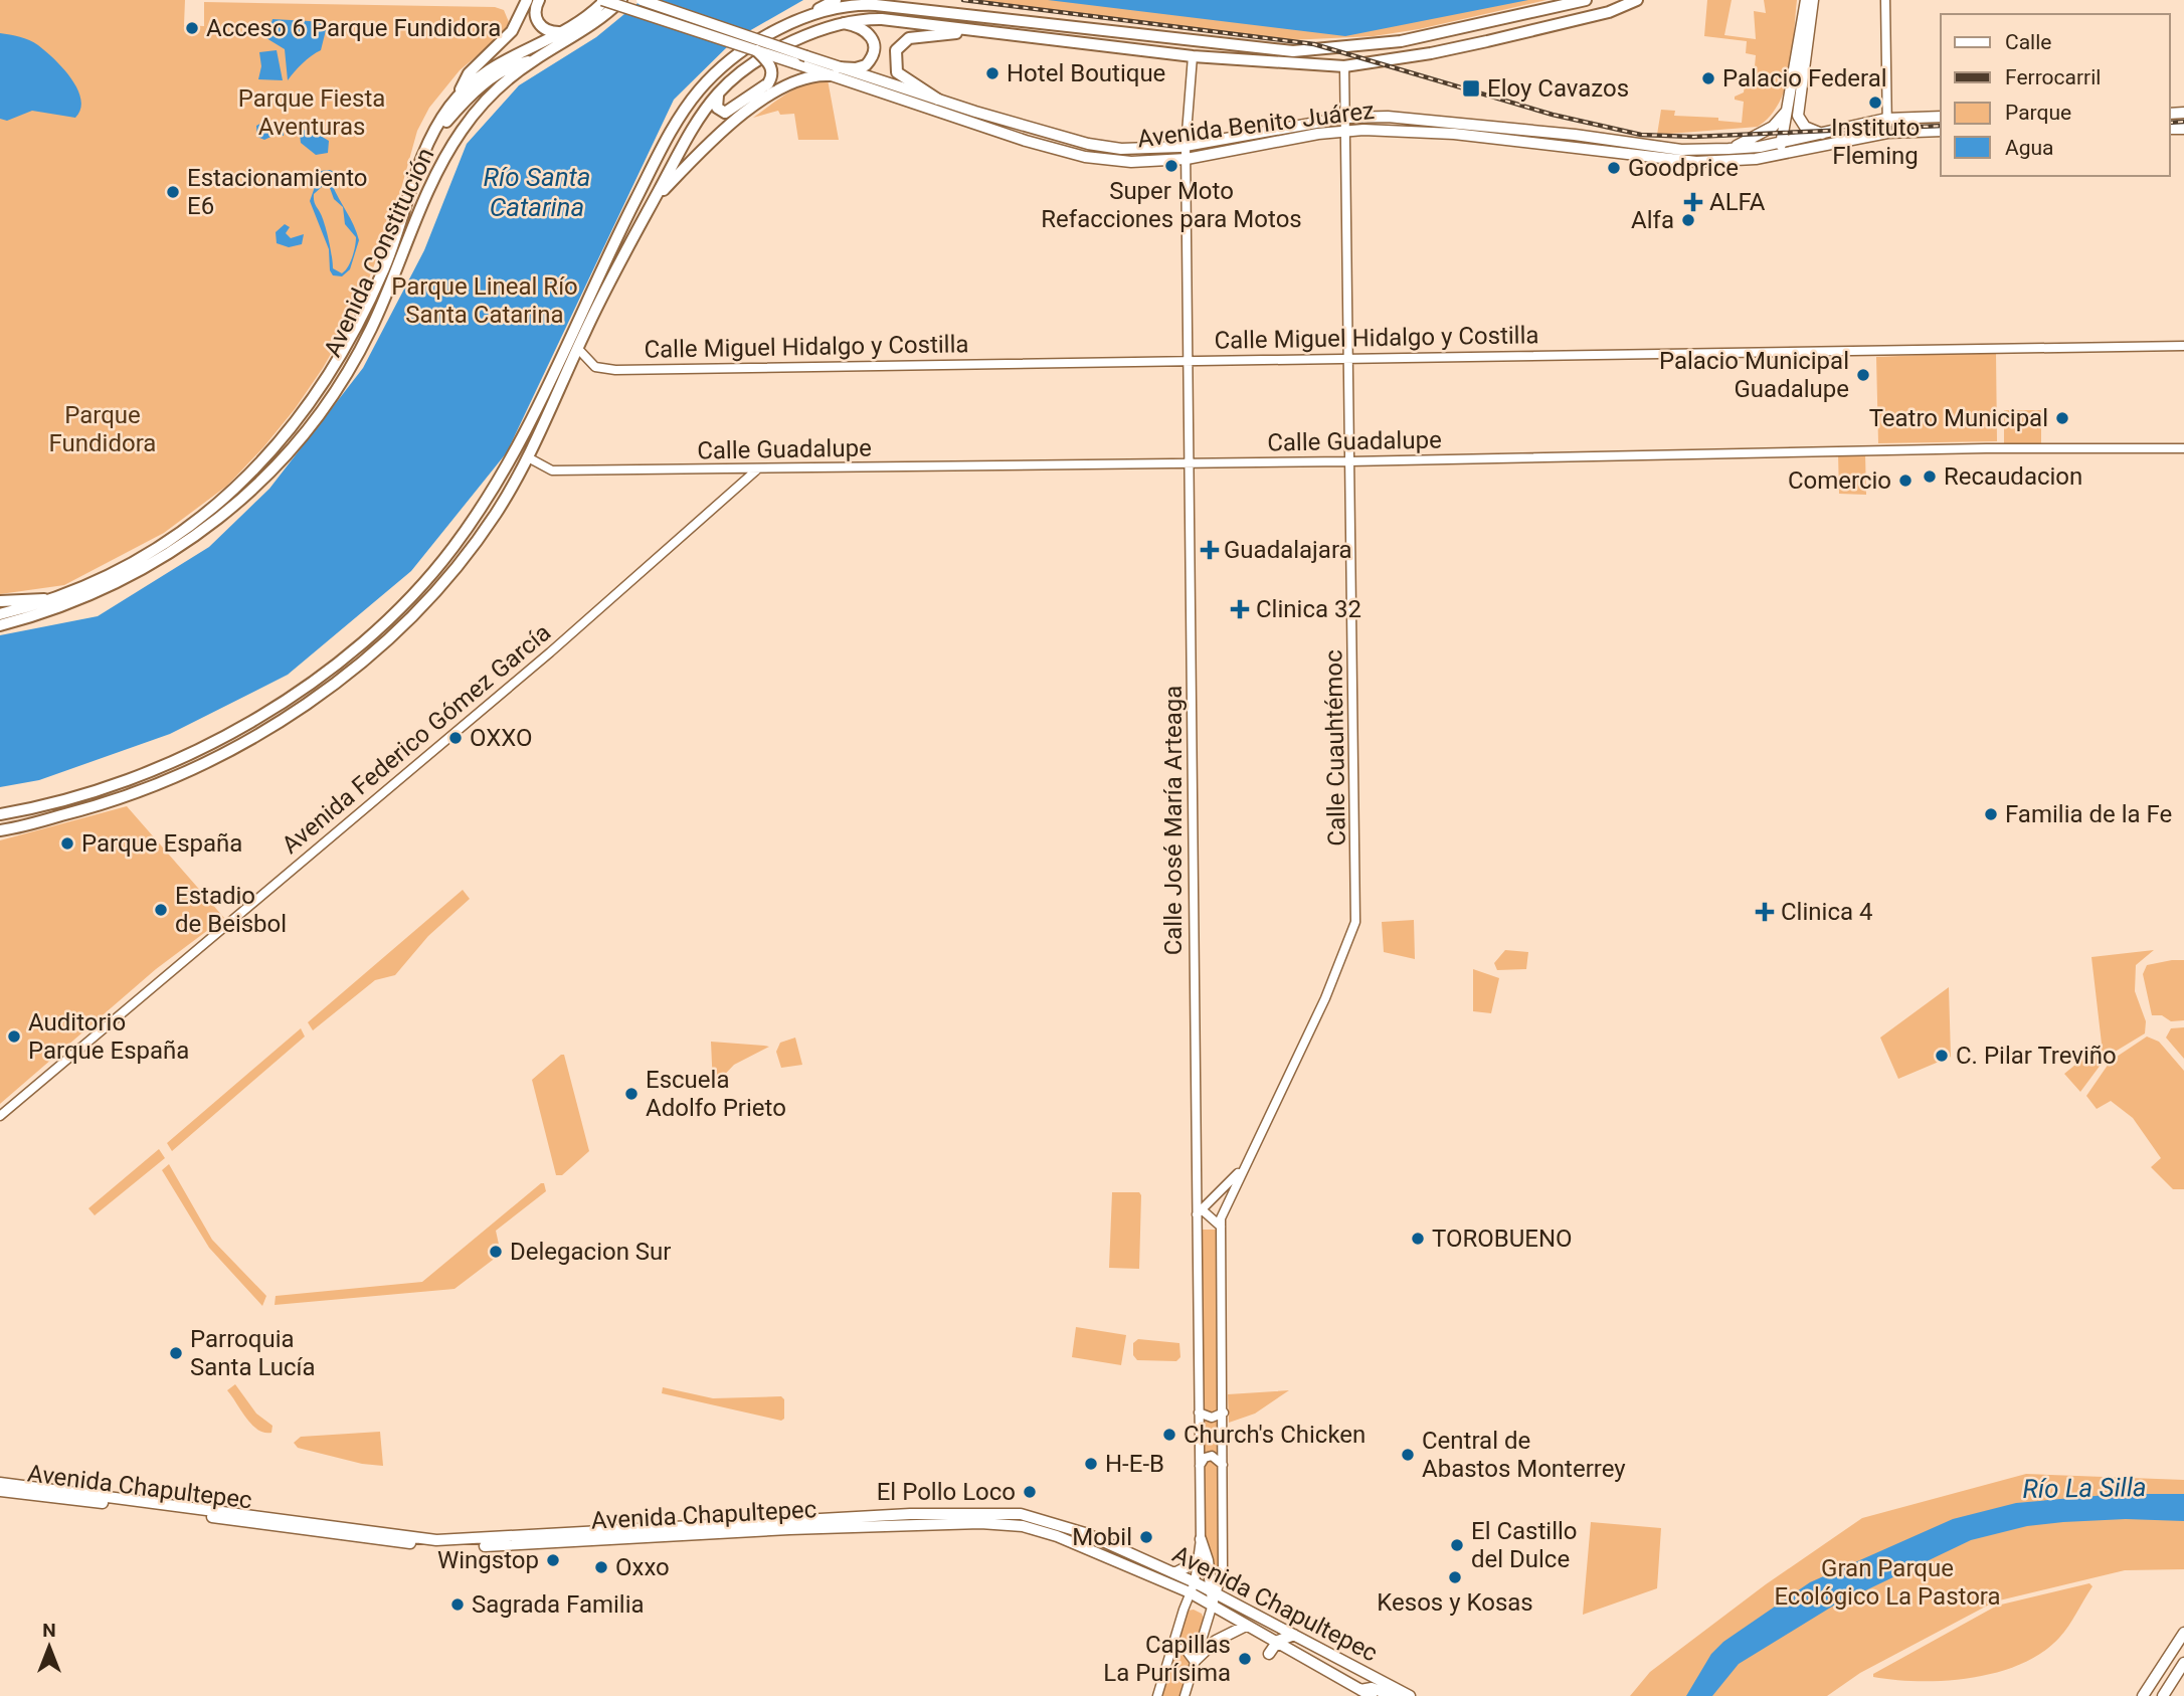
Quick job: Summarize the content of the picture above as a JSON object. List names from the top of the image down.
{
  "streets": {
    "highway": ["Avenida Constitución"],
    "main road": ["Avenida Benito Juárez", "Avenida Chapultepec"],
    "street": [
      "Calle Miguel Hidalgo y Costilla",
      "Calle Guadalupe",
      "Avenida Federico Gómez García",
      "Calle Cuauhtémoc",
      "Calle José María Arteaga"
    ]
  },
  "crossings": [
    ["Avenida Benito Juárez", "Avenida Constitución"],
    ["Avenida Benito Juárez", "Calle Cuauhtémoc"],
    ["Avenida Benito Juárez", "Calle José María Arteaga"],
    ["Calle Miguel Hidalgo y Costilla", "Calle Cuauhtémoc"],
    ["Calle Miguel Hidalgo y Costilla", "Calle José María Arteaga"],
    ["Calle Guadalupe", "Avenida Federico Gómez García"],
    ["Calle Guadalupe", "Calle Cuauhtémoc"],
    ["Calle Guadalupe", "Calle José María Arteaga"],
    ["Calle José María Arteaga", "Avenida Chapultepec"]
  ],
  "water": ["Río Santa Catarina", "Río La Silla"],
  "parks": [
    "Parque Fiesta Aventuras",
    "Parque Lineal Río Santa Catarina",
    "Parque Fundidora",
    "Gran Parque Ecológico La Pastora"
  ],
  "places": {
    "other": [
      "Acceso 6 Parque Fundidora",
      "Hotel Boutique",
      "Palacio Federal",
      "Instituto Fleming",
      "Super Moto Refacciones para Motos",
      "Goodprice",
      "Estacionamiento E6",
      "Alfa",
      "Palacio Municipal Guadalupe",
      "Teatro Municipal",
      "Recaudacion",
      "Comercio",
      "OXXO",
      "Familia de la Fe",
      "Parque España",
      "Estadio de Beisbol",
      "Auditorio Parque España",
      "C. Pilar Treviño",
      "Escuela Adolfo Prieto",
      "TOROBUENO",
      "Delegacion Sur",
      "Parroquia Santa Lucía",
      "Church's Chicken",
      "Central de Abastos Monterrey",
      "H-E-B",
      "El Pollo Loco",
      "Mobil",
      "El Castillo del Dulce",
      "Wingstop",
      "Oxxo",
      "Kesos y Kosas",
      "Sagrada Familia",
      "Capillas La Purísima"
    ],
    "transit": ["Eloy Cavazos"],
    "health": [
      "ALFA",
      "Guadalajara",
      "Clinica 32",
      "Clinica 4"
    ]
  },
  "legend": [
    "Calle",
    "Ferrocarril",
    "Parque",
    "Agua"
  ],
  "north": "top"
}
